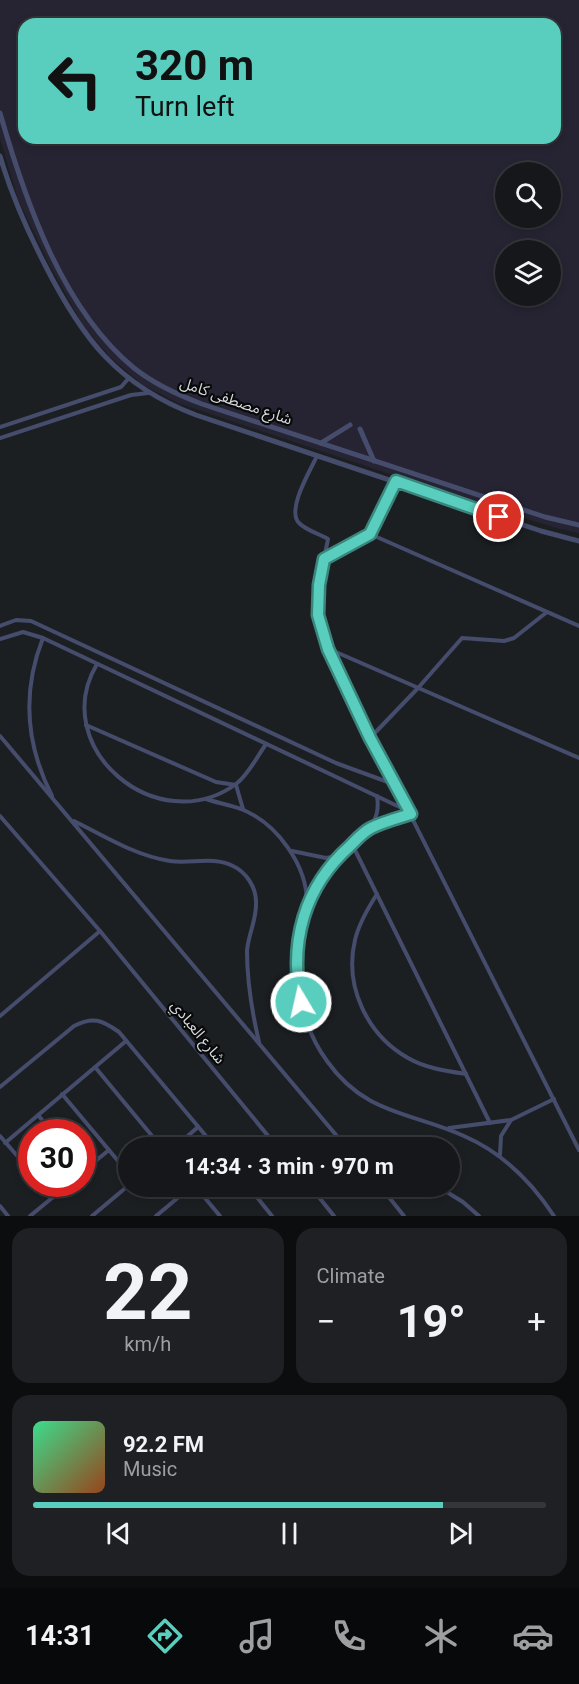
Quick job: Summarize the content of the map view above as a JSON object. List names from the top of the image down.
{
  "streets": {
    "street": ["شارع مصطفى كامل", "شارع العبادي"]
  },
  "page": {
    "turn": ["320 m", "Turn left"],
    "limit": "30",
    "trip": "14:34 · 3 min · 970 m",
    "tile": [
      ["22", "km/h"],
      "Climate"
    ],
    "heat": ["−", "19°", "+"],
    "song": ["92.2 FM", "Music"],
    "tabs": "14:31"
  }
}
